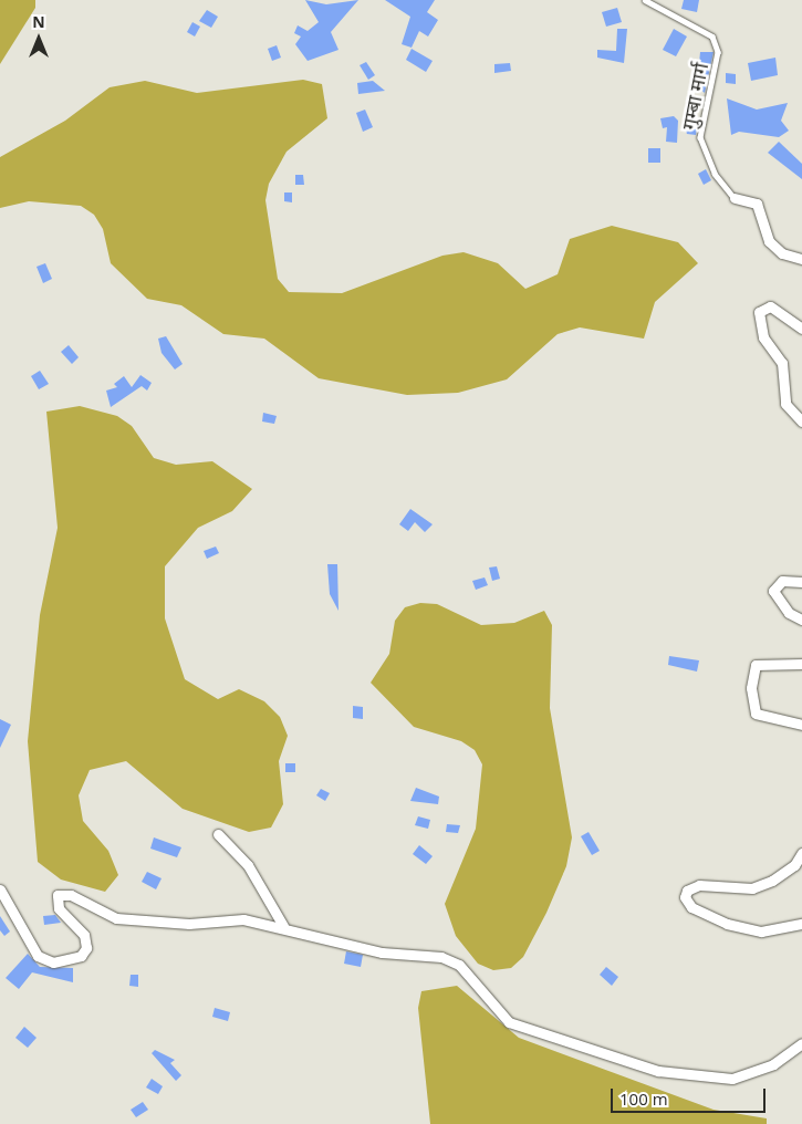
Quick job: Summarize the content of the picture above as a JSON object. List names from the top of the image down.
{
  "streets": {
    "lane": ["गुम्बा मार्ग"]
  },
  "scale_bar": "100 m",
  "north": "top"
}
